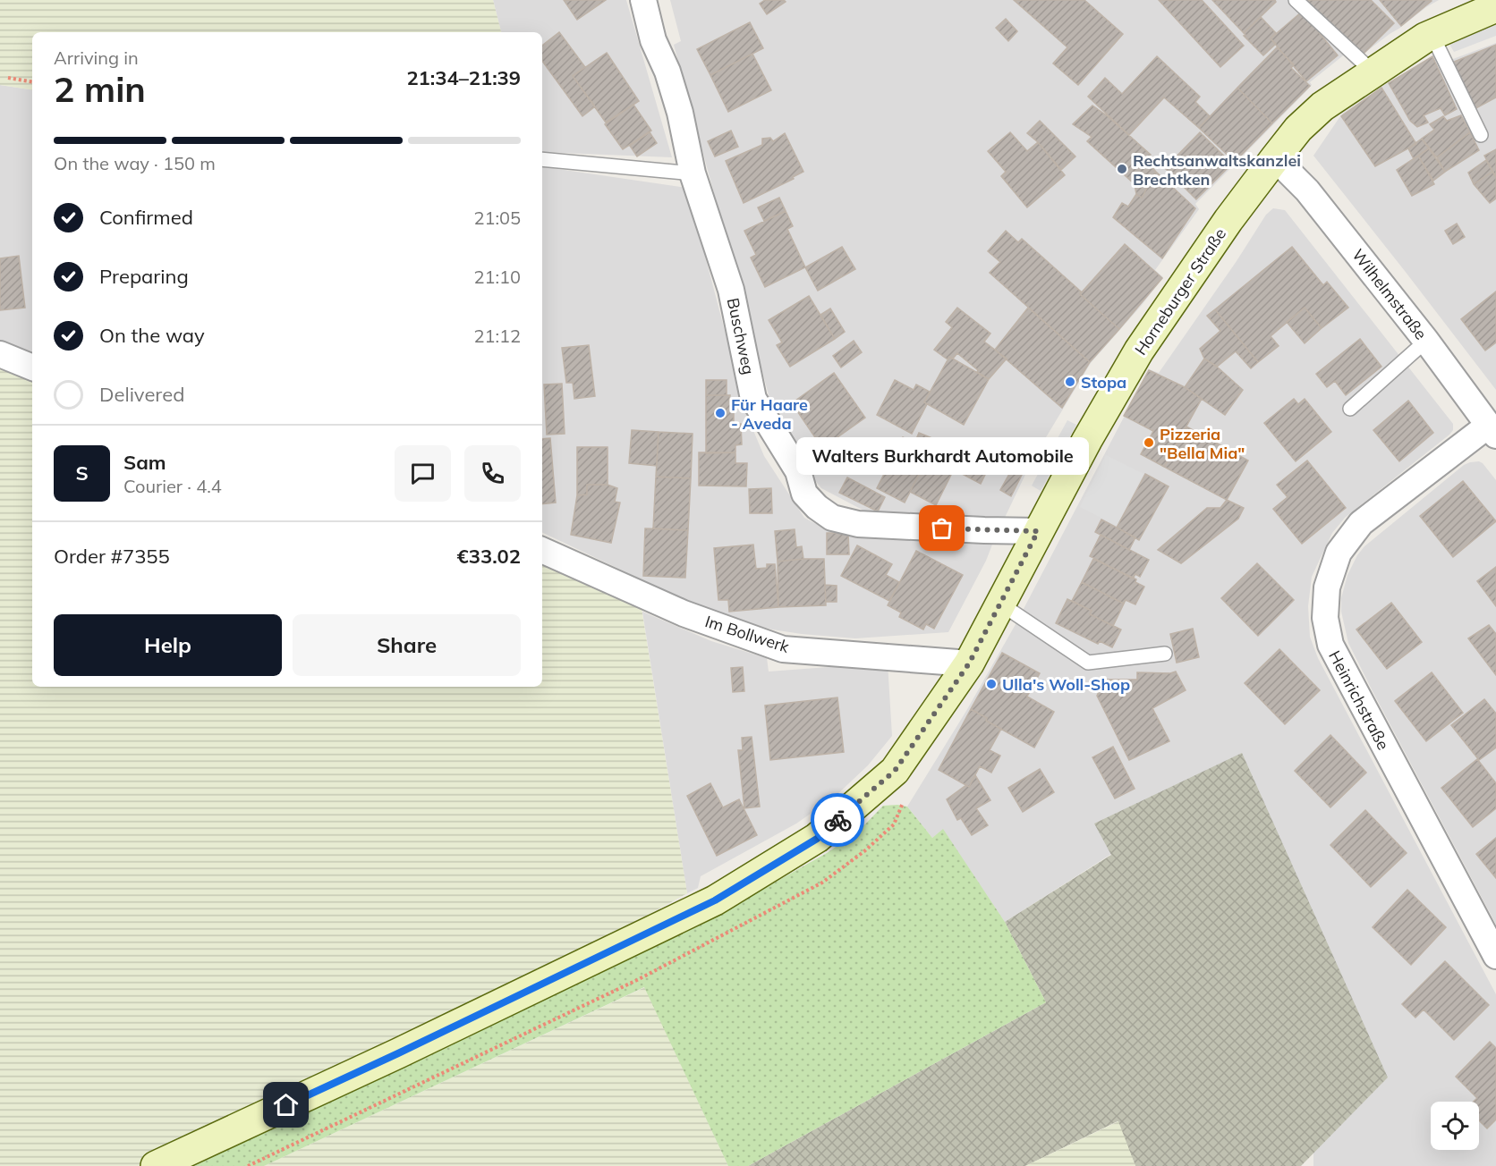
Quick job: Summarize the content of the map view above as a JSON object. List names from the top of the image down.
{
  "streets": {
    "street": [
      "Horneburger Straße",
      "Wilhelmstraße",
      "Buschweg",
      "Im Bollwerk",
      "Heinrichstraße"
    ]
  },
  "crossings": [
    ["Horneburger Straße", "Wilhelmstraße"],
    ["Horneburger Straße", "Buschweg"],
    ["Horneburger Straße", "Im Bollwerk"],
    ["Wilhelmstraße", "Heinrichstraße"]
  ],
  "places": [
    "Rechtsanwaltskanzlei Brechtken",
    "Stopa",
    "Für Haare - Aveda",
    "Pizzeria \"Bella Mia\"",
    "Walters Burkhardt Automobile",
    "Ulla's Woll-Shop"
  ],
  "page": {
    "heading": ["2 min", "Arriving in", "21:34–21:39"],
    "panel": [
      "Sam",
      "Courier · 4.4",
      "Order #7355",
      "€33.02"
    ],
    "bar": "On the way · 150 m",
    "list": [
      ["Confirmed", "21:05"],
      ["Preparing", "21:10"],
      ["On the way", "21:12"],
      "Delivered"
    ],
    "bubble": "Walters Burkhardt Automobile",
    "round": "S",
    "buttons": ["Help", "Share"]
  }
}
